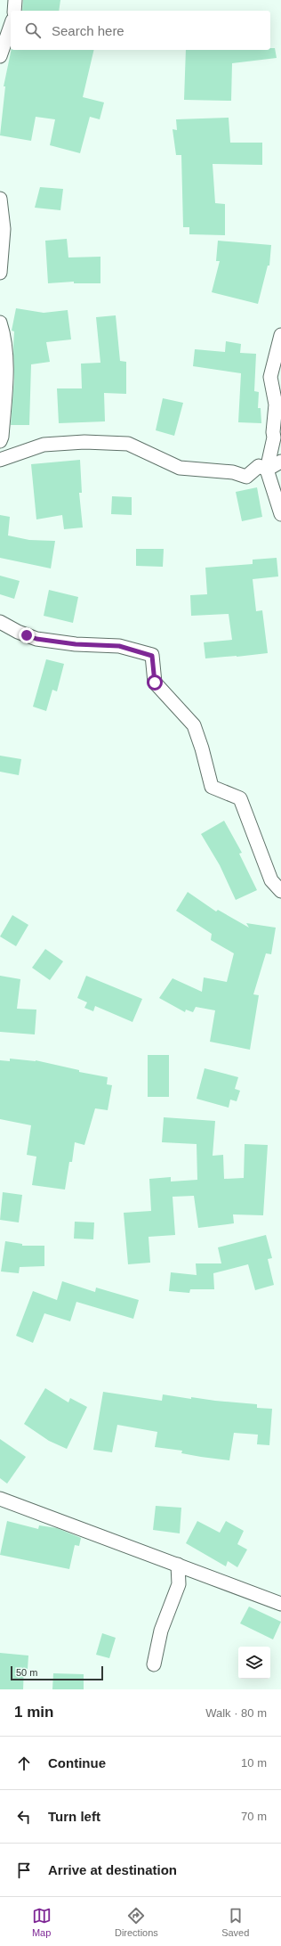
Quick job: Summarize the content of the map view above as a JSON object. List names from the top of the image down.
{
  "scale_bar": "50 m",
  "page": {
    "search": "Search here",
    "scale": "50 m",
    "heading": ["1 min", "Walk · 80 m"],
    "list": [
      ["Continue", "10 m"],
      ["Turn left", "70 m"],
      "Arrive at destination"
    ],
    "nav": ["Map", "Directions", "Saved"]
  }
}
